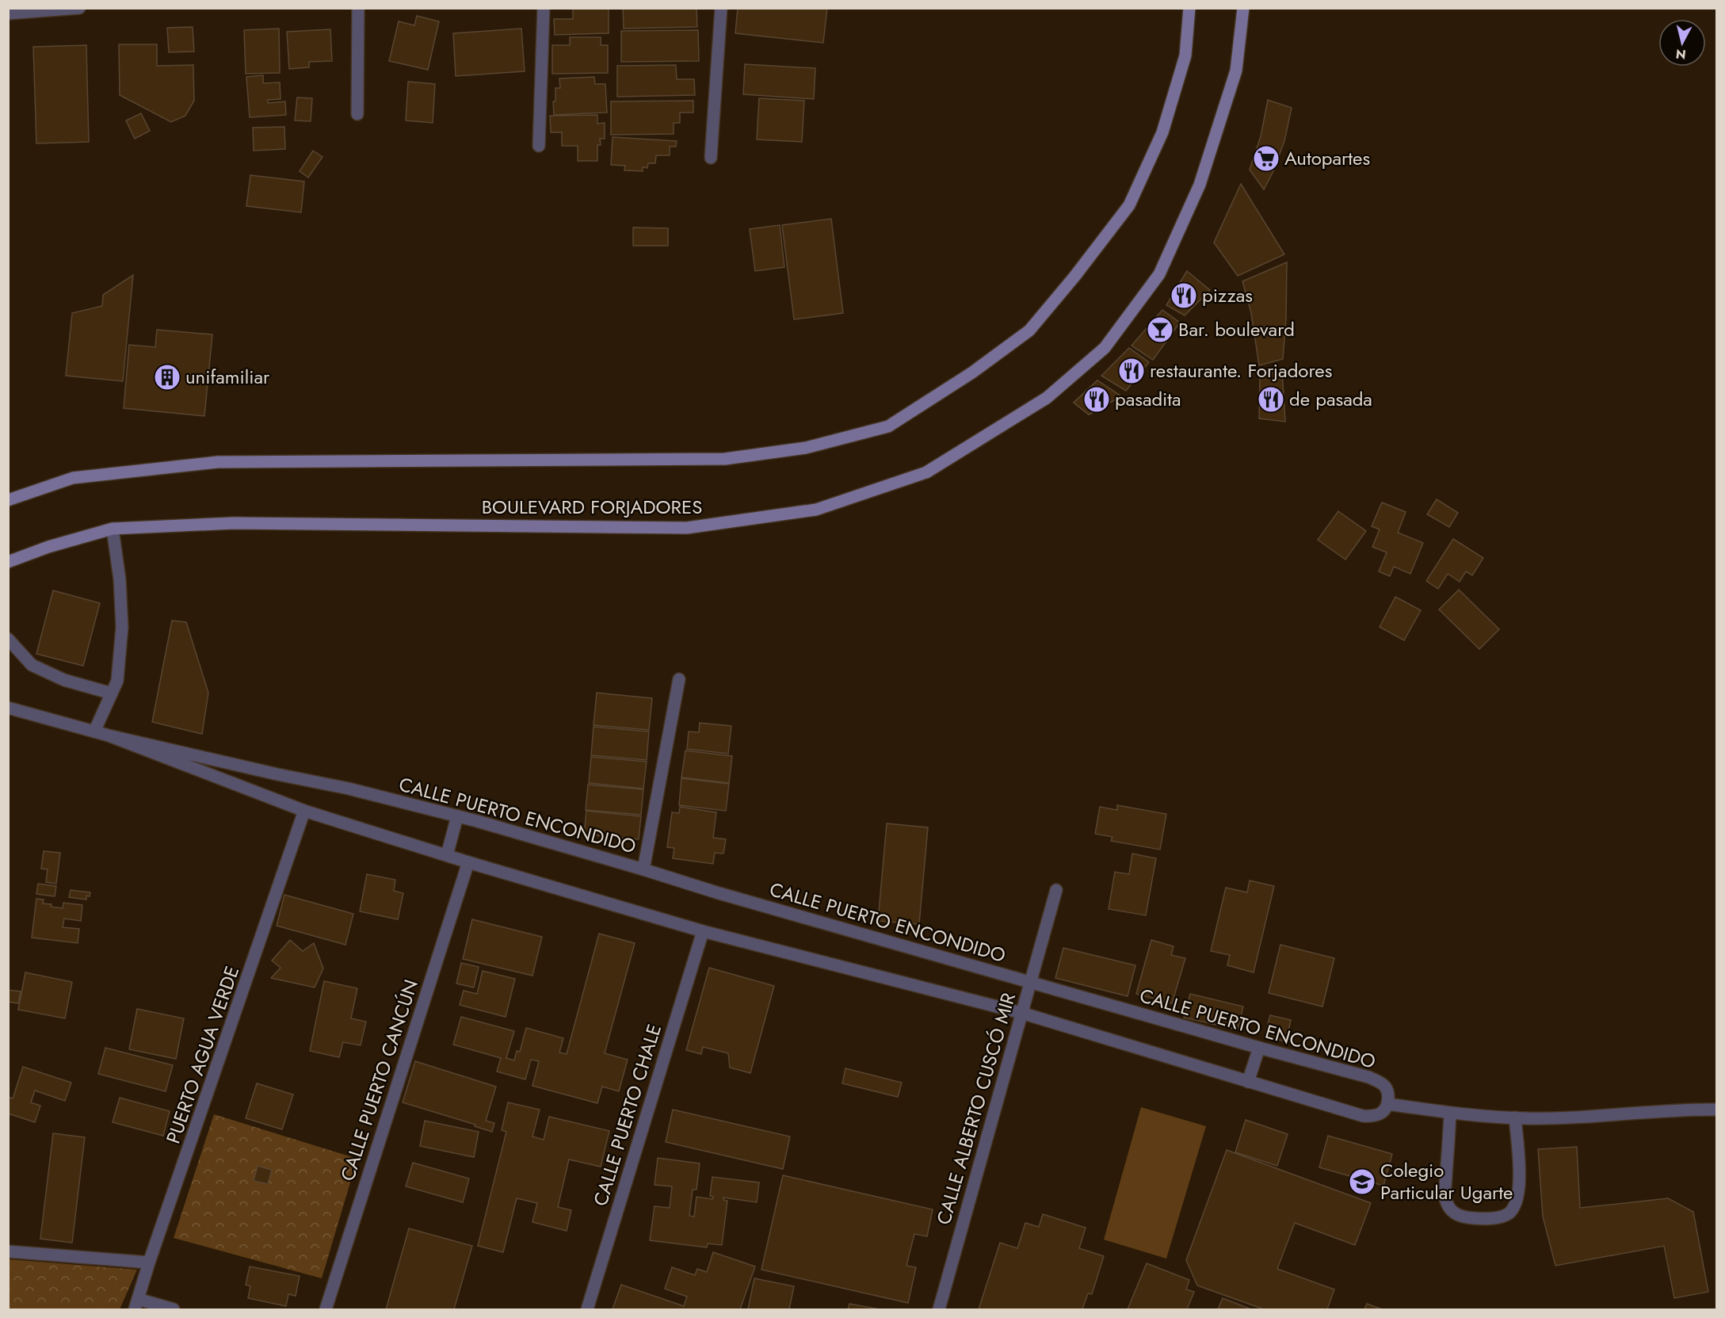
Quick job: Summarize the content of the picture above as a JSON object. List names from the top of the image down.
{
  "streets": {
    "main road": ["BOULEVARD FORJADORES"],
    "street": [
      "CALLE PUERTO ENCONDIDO",
      "PUERTO AGUA VERDE",
      "CALLE PUERTO CANCÚN",
      "CALLE ALBERTO CUSCÓ MIR",
      "CALLE PUERTO CHALE"
    ]
  },
  "crossings": [
    ["CALLE PUERTO ENCONDIDO", "PUERTO AGUA VERDE"],
    ["CALLE PUERTO ENCONDIDO", "CALLE PUERTO CANCÚN"],
    ["CALLE PUERTO ENCONDIDO", "CALLE ALBERTO CUSCÓ MIR"],
    ["CALLE PUERTO ENCONDIDO", "CALLE PUERTO CHALE"]
  ],
  "places": {
    "supermarket": ["Autopartes"],
    "restaurant": [
      "pizzas",
      "restaurante. Forjadores",
      "pasadita",
      "de pasada"
    ],
    "bar": ["Bar. boulevard"],
    "building": ["unifamiliar"],
    "school or university": ["Colegio Particular Ugarte"]
  },
  "north": "bottom"
}
